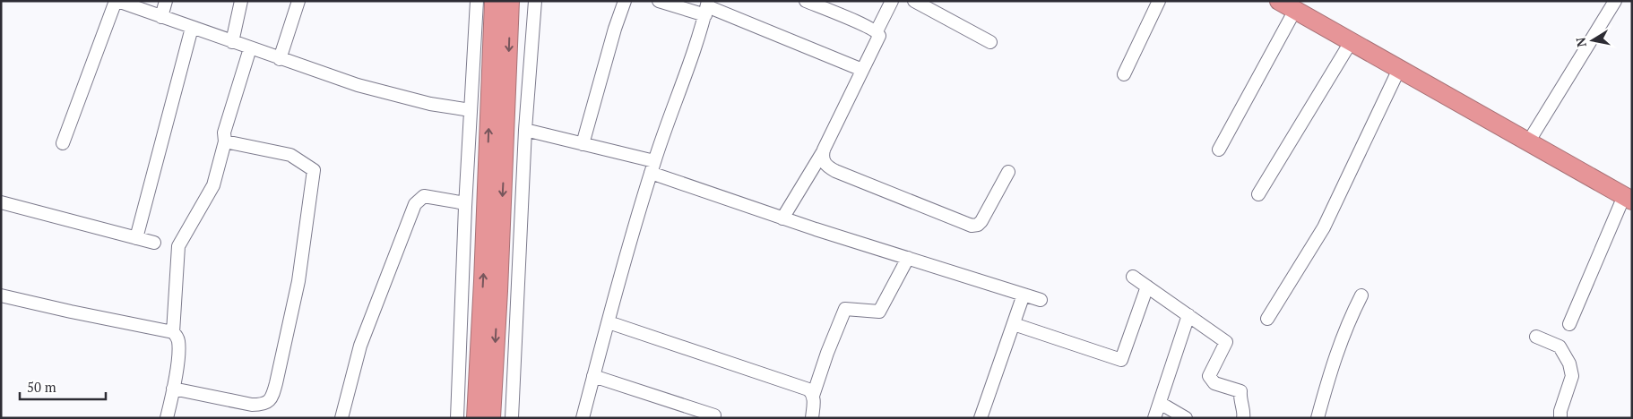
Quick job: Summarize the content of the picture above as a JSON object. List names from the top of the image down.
{
  "scale_bar": "50 m",
  "north": "left"
}
